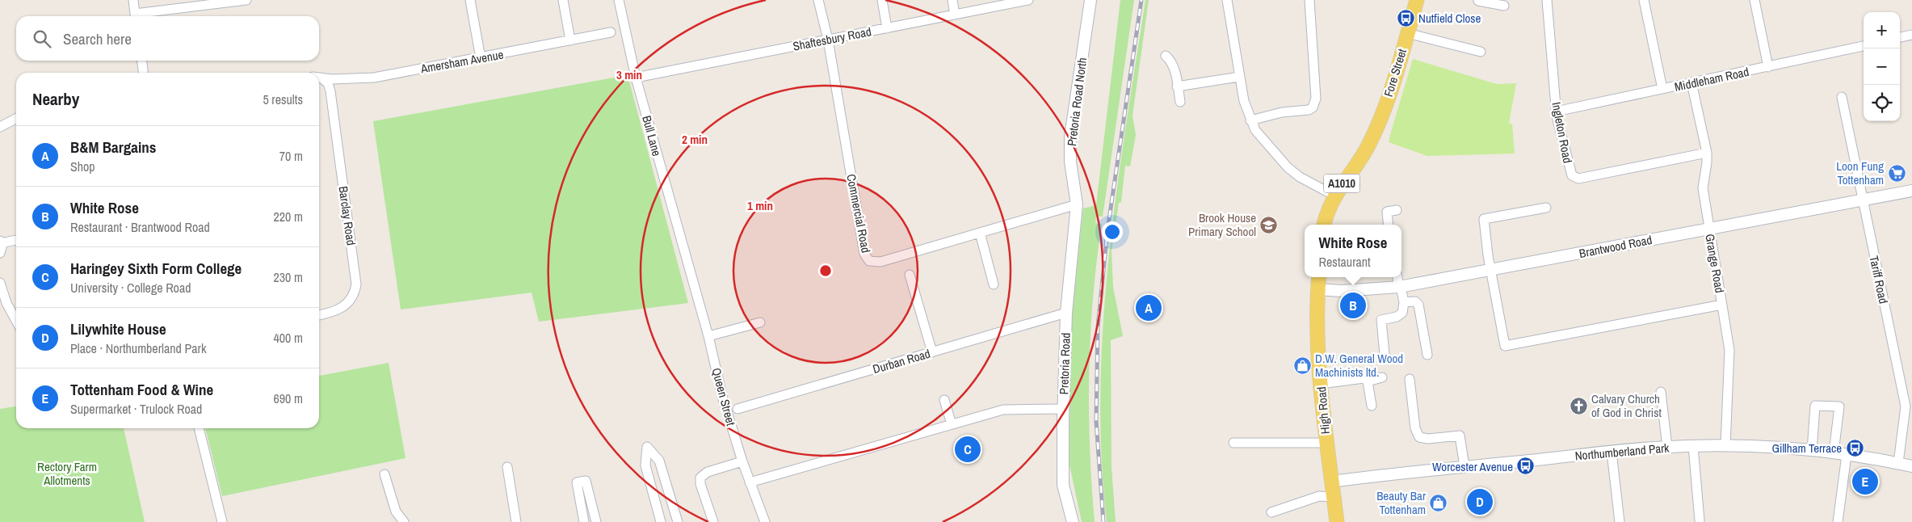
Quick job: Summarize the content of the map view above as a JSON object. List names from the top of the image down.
{
  "streets": {
    "main road": ["Fore Street", "A1010", "High Road"],
    "street": [
      "Shaftesbury Road",
      "Amersham Avenue",
      "Middleham Road",
      "Pretoria Road North",
      "Ingleton Road",
      "Bull Lane",
      "Commercial Road",
      "Barclay Road",
      "Brantwood Road",
      "Grange Road",
      "Tariff Road",
      "Durban Road",
      "Pretoria Road",
      "Queen Street",
      "Northumberland Park"
    ]
  },
  "crossings": [
    ["Shaftesbury Road", "Bull Lane"],
    ["Shaftesbury Road", "Commercial Road"],
    ["Fore Street", "A1010"],
    ["Middleham Road", "Ingleton Road"],
    ["Middleham Road", "Grange Road"],
    ["Pretoria Road North", "Commercial Road"],
    ["Pretoria Road North", "Pretoria Road"],
    ["Ingleton Road", "Grange Road"],
    ["Bull Lane", "Queen Street"],
    ["Commercial Road", "Pretoria Road"],
    ["Brantwood Road", "Grange Road"],
    ["Brantwood Road", "Tariff Road"],
    ["Brantwood Road", "High Road"],
    ["Grange Road", "Northumberland Park"],
    ["Tariff Road", "Northumberland Park"],
    ["Durban Road", "Pretoria Road"],
    ["High Road", "Northumberland Park"]
  ],
  "parks": ["Rectory Farm Allotments"],
  "places": {
    "bus stop": ["Nutfield Close", "Gillham Terrace", "Worcester Avenue"],
    "supermarket": ["Loon Fung Tottenham"],
    "school or university": ["Brook House Primary School"],
    "shop": ["D.W. General Wood Machinists ltd.", "Beauty Bar Tottenham"],
    "church": ["Calvary Church of God in Christ"]
  },
  "page": {
    "map_buttons": ["+", "−"],
    "search": "Search here",
    "heading": ["Nearby", "5 results"],
    "list": [
      {
        "mark": "A",
        "name": "B&M Bargains",
        "note": "Shop",
        "value": "70 m"
      },
      {
        "mark": "B",
        "name": "White Rose",
        "note": "Restaurant · Brantwood Road",
        "value": "220 m"
      },
      {
        "mark": "C",
        "name": "Haringey Sixth Form College",
        "note": "University · College Road",
        "value": "230 m"
      },
      {
        "mark": "D",
        "name": "Lilywhite House",
        "note": "Place · Northumberland Park",
        "value": "400 m"
      },
      {
        "mark": "E",
        "name": "Tottenham Food & Wine",
        "note": "Supermarket · Trulock Road",
        "value": "690 m"
      }
    ],
    "popup": ["White Rose", "Restaurant"],
    "pins": [
      "B",
      "A",
      "C",
      "E",
      "D"
    ]
  },
  "rings": ["3 min", "2 min", "1 min"]
}
